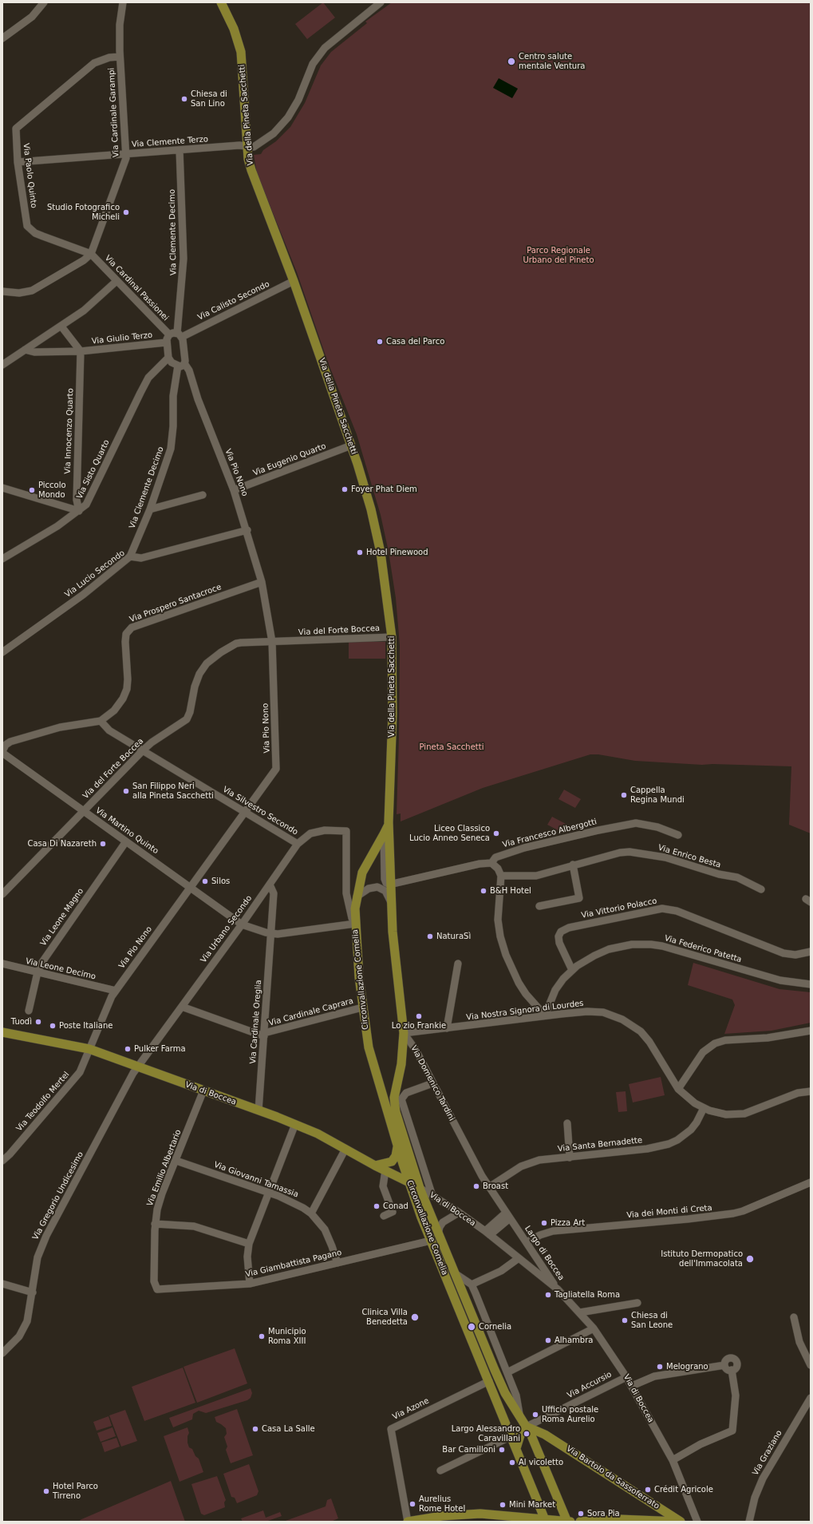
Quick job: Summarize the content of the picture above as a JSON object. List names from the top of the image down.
{
  "streets": {
    "main road": [
      "Via della Pineta Sacchetti",
      "Circonvallazione Cornelia",
      "Via Domenico Tardini",
      "Via di Boccea",
      "Via Bartolo da Sassoferrato"
    ],
    "street": [
      "Via Cardinale Garampi",
      "Via Clemente Terzo",
      "Via Paolo Quinto",
      "Via Clemente Decimo",
      "Via Cardinal Passionei",
      "Via Calisto Secondo",
      "Via Giulio Terzo",
      "Via Innocenzo Quarto",
      "Via Eugenio Quarto",
      "Via Sisto Quarto",
      "Via Pio Nono",
      "Via Lucio Secondo",
      "Via Prospero Santacroce",
      "Via del Forte Boccea",
      "Via Silvestro Secondo",
      "Via Martino Quinto",
      "Via Francesco Albergotti",
      "Via Enrico Besta",
      "Via Vittorio Polacco",
      "Via Leone Magno",
      "Via Urbano Secondo",
      "Via Federico Patetta",
      "Via Leone Decimo",
      "Via Nostra Signora di Lourdes",
      "Via Cardinale Caprara",
      "Via Cardinale Oreglia",
      "Via Teodolfo Mertel",
      "Via Santa Bernadette",
      "Via Emilio Albertario",
      "Via Giovanni Tamassia",
      "Via Gregorio Undicesimo",
      "Via dei Monti di Creta",
      "Largo di Boccea",
      "Via Giambattista Pagano",
      "Via Accursio",
      "Via Azone",
      "Via Graziano"
    ]
  },
  "crossings": [
    ["Via Cardinale Garampi", "Via Clemente Terzo"],
    ["Via Cardinale Garampi", "Via Paolo Quinto"],
    ["Via Cardinale Garampi", "Via Cardinal Passionei"],
    ["Via della Pineta Sacchetti", "Via Clemente Terzo"],
    ["Via della Pineta Sacchetti", "Via Calisto Secondo"],
    ["Via della Pineta Sacchetti", "Via Eugenio Quarto"],
    ["Via della Pineta Sacchetti", "Via del Forte Boccea"],
    ["Via della Pineta Sacchetti", "Circonvallazione Cornelia"],
    ["Via della Pineta Sacchetti", "Via Domenico Tardini"],
    ["Via Clemente Terzo", "Via Paolo Quinto"],
    ["Via Clemente Terzo", "Via Clemente Decimo"],
    ["Via Paolo Quinto", "Via Cardinal Passionei"],
    ["Via Clemente Decimo", "Via Calisto Secondo"],
    ["Via Clemente Decimo", "Via Pio Nono"],
    ["Via Clemente Decimo", "Via Lucio Secondo"],
    ["Via Cardinal Passionei", "Via Calisto Secondo"],
    ["Via Giulio Terzo", "Via Innocenzo Quarto"],
    ["Via Innocenzo Quarto", "Via Sisto Quarto"],
    ["Via Eugenio Quarto", "Via Pio Nono"],
    ["Via Pio Nono", "Via Lucio Secondo"],
    ["Via Pio Nono", "Via Prospero Santacroce"],
    ["Via Pio Nono", "Via del Forte Boccea"],
    ["Via Pio Nono", "Via Silvestro Secondo"],
    ["Via Pio Nono", "Via Martino Quinto"],
    ["Via Pio Nono", "Via Leone Decimo"],
    ["Via Pio Nono", "Via di Boccea"],
    ["Via Pio Nono", "Via Teodolfo Mertel"],
    ["Via Prospero Santacroce", "Via Silvestro Secondo"],
    ["Via del Forte Boccea", "Via Silvestro Secondo"],
    ["Via del Forte Boccea", "Via Martino Quinto"],
    ["Via Silvestro Secondo", "Via Urbano Secondo"],
    ["Via Martino Quinto", "Via Leone Magno"],
    ["Via Martino Quinto", "Via Urbano Secondo"],
    ["Via Martino Quinto", "Via Cardinale Oreglia"],
    ["Via Vittorio Polacco", "Via Federico Patetta"],
    ["Via Leone Magno", "Via Leone Decimo"],
    ["Via Urbano Secondo", "Circonvallazione Cornelia"],
    ["Via Urbano Secondo", "Via Cardinale Caprara"],
    ["Via Urbano Secondo", "Via Cardinale Oreglia"],
    ["Via Urbano Secondo", "Via di Boccea"],
    ["Via Urbano Secondo", "Via Gregorio Undicesimo"],
    ["Via Federico Patetta", "Via Nostra Signora di Lourdes"],
    ["Circonvallazione Cornelia", "Via Nostra Signora di Lourdes"],
    ["Circonvallazione Cornelia", "Via Cardinale Caprara"],
    ["Circonvallazione Cornelia", "Via Domenico Tardini"],
    ["Circonvallazione Cornelia", "Via di Boccea"],
    ["Circonvallazione Cornelia", "Via Giambattista Pagano"],
    ["Circonvallazione Cornelia", "Via Accursio"],
    ["Circonvallazione Cornelia", "Via Azone"],
    ["Circonvallazione Cornelia", "Via Bartolo da Sassoferrato"],
    ["Via Nostra Signora di Lourdes", "Via Domenico Tardini"],
    ["Via Nostra Signora di Lourdes", "Via Santa Bernadette"],
    ["Via Cardinale Caprara", "Via Cardinale Oreglia"],
    ["Via Cardinale Oreglia", "Via di Boccea"],
    ["Via Domenico Tardini", "Via Santa Bernadette"],
    ["Via Domenico Tardini", "Largo di Boccea"],
    ["Via di Boccea", "Via Teodolfo Mertel"],
    ["Via di Boccea", "Via Emilio Albertario"],
    ["Via di Boccea", "Via Gregorio Undicesimo"],
    ["Via di Boccea", "Largo di Boccea"],
    ["Via di Boccea", "Via Accursio"],
    ["Via Emilio Albertario", "Via Giovanni Tamassia"],
    ["Via Emilio Albertario", "Via Giambattista Pagano"],
    ["Via Giovanni Tamassia", "Via Giambattista Pagano"],
    ["Via dei Monti di Creta", "Largo di Boccea"],
    ["Via Accursio", "Via Bartolo da Sassoferrato"]
  ],
  "parks": ["Parco Regionale Urbano del Pineto", "Pineta Sacchetti"],
  "places": [
    "Centro salute mentale Ventura",
    "Chiesa di San Lino",
    "Studio Fotografico Micheli",
    "Casa del Parco",
    "Foyer Phat Diem",
    "Piccolo Mondo",
    "Hotel Pinewood",
    "San Filippo Neri alla Pineta Sacchetti",
    "Cappella Regina Mundi",
    "Liceo Classico Lucio Anneo Seneca",
    "Casa Di Nazareth",
    "Silos",
    "B&H Hotel",
    "NaturaSì",
    "Lo zio Frankie",
    "Tuodì",
    "Poste Italiane",
    "Pulker Farma",
    "Broast",
    "Conad",
    "Pizza Art",
    "Istituto Dermopatico dell'Immacolata",
    "Tagliatella Roma",
    "Clinica Villa Benedetta",
    "Chiesa di San Leone",
    "Cornelia",
    "Municipio Roma XIII",
    "Alhambra",
    "Melograno",
    "Ufficio postale Roma Aurelio",
    "Casa La Salle",
    "Largo Alessandro Caravillani",
    "Bar Camilloni",
    "Al vicoletto",
    "Crédit Agricole",
    "Hotel Parco Tirreno",
    "Aurelius Rome Hotel",
    "Mini Market",
    "Sora Pia"
  ]
}
